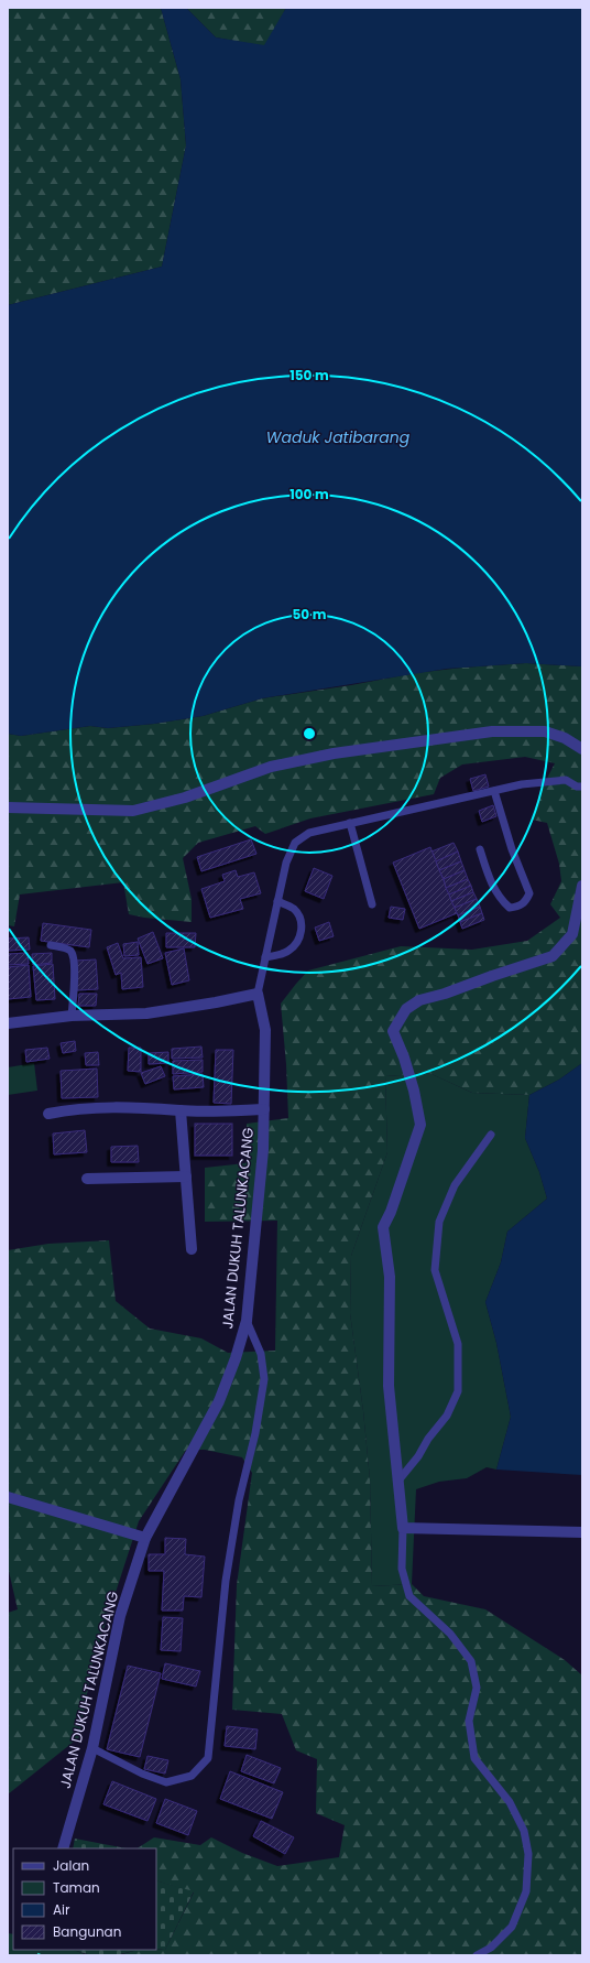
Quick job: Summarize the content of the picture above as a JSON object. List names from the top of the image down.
{
  "streets": {
    "street": ["JALAN DUKUH TALUNKACANG"]
  },
  "water": ["Waduk Jatibarang"],
  "legend": [
    "Jalan",
    "Taman",
    "Air",
    "Bangunan"
  ],
  "rings": ["150 m", "100 m", "50 m"]
}
